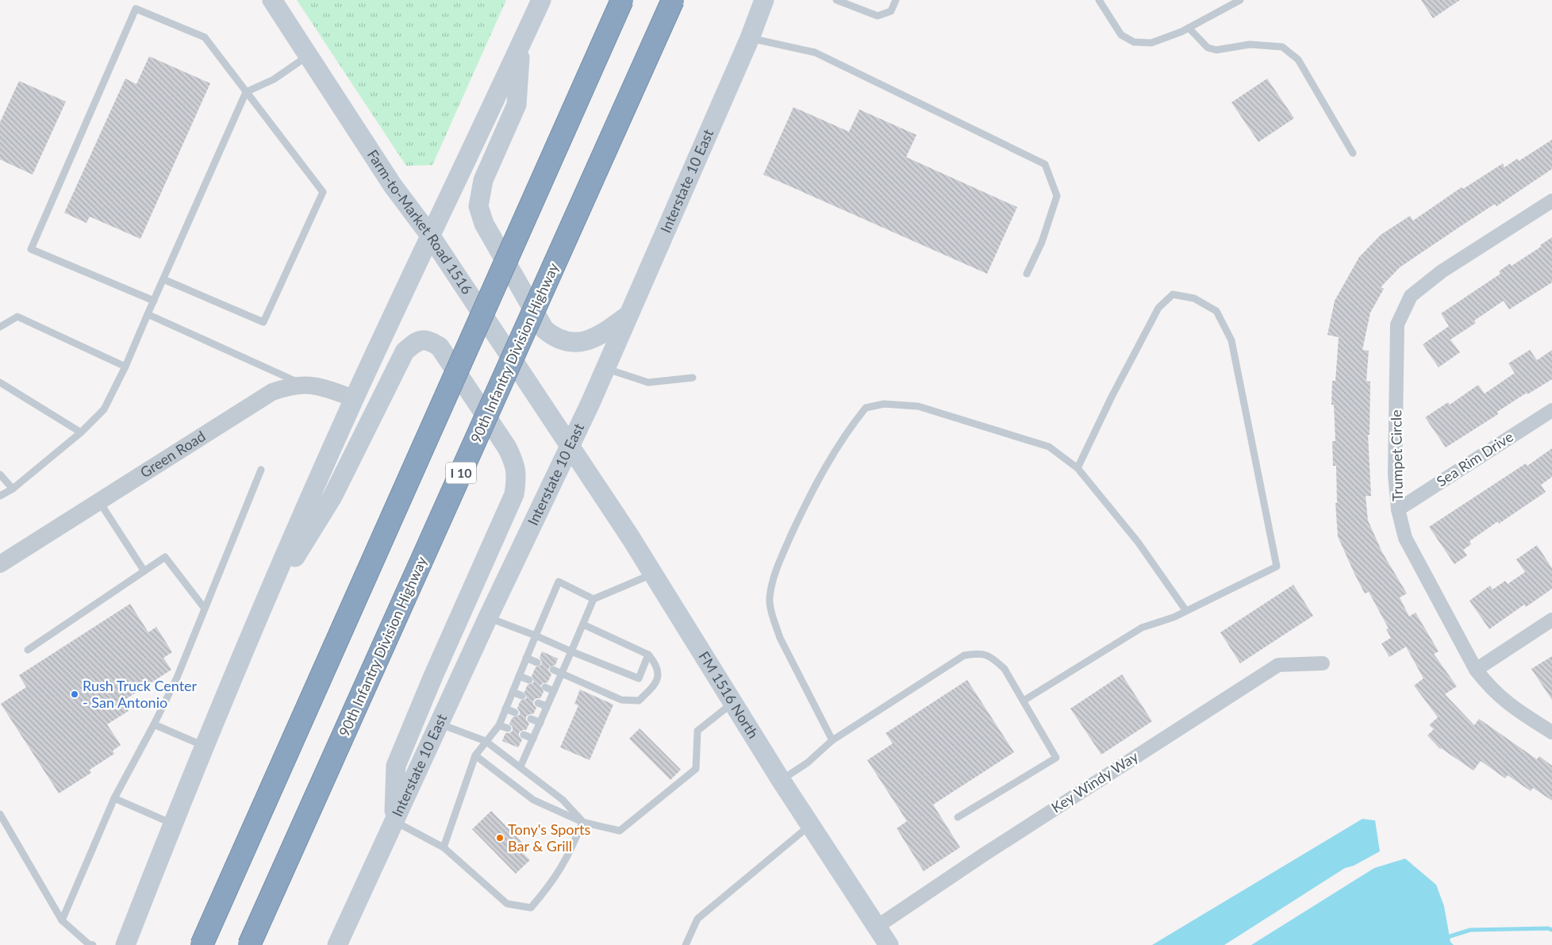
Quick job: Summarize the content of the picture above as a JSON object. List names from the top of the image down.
{
  "streets": {
    "highway": ["90th Infantry Division Highway", "I 10"],
    "main road": ["Interstate 10 East", "Farm-to-Market Road 1516", "FM 1516 North"],
    "street": [
      "Green Road",
      "Trumpet Circle",
      "Sea Rim Drive",
      "Key Windy Way"
    ]
  },
  "crossings": [
    ["Interstate 10 East", "Farm-to-Market Road 1516"],
    ["Interstate 10 East", "FM 1516 North"],
    ["Farm-to-Market Road 1516", "FM 1516 North"],
    ["Trumpet Circle", "Sea Rim Drive"],
    ["FM 1516 North", "Key Windy Way"]
  ],
  "places": ["Rush Truck Center - San Antonio", "Tony's Sports Bar & Grill"]
}
